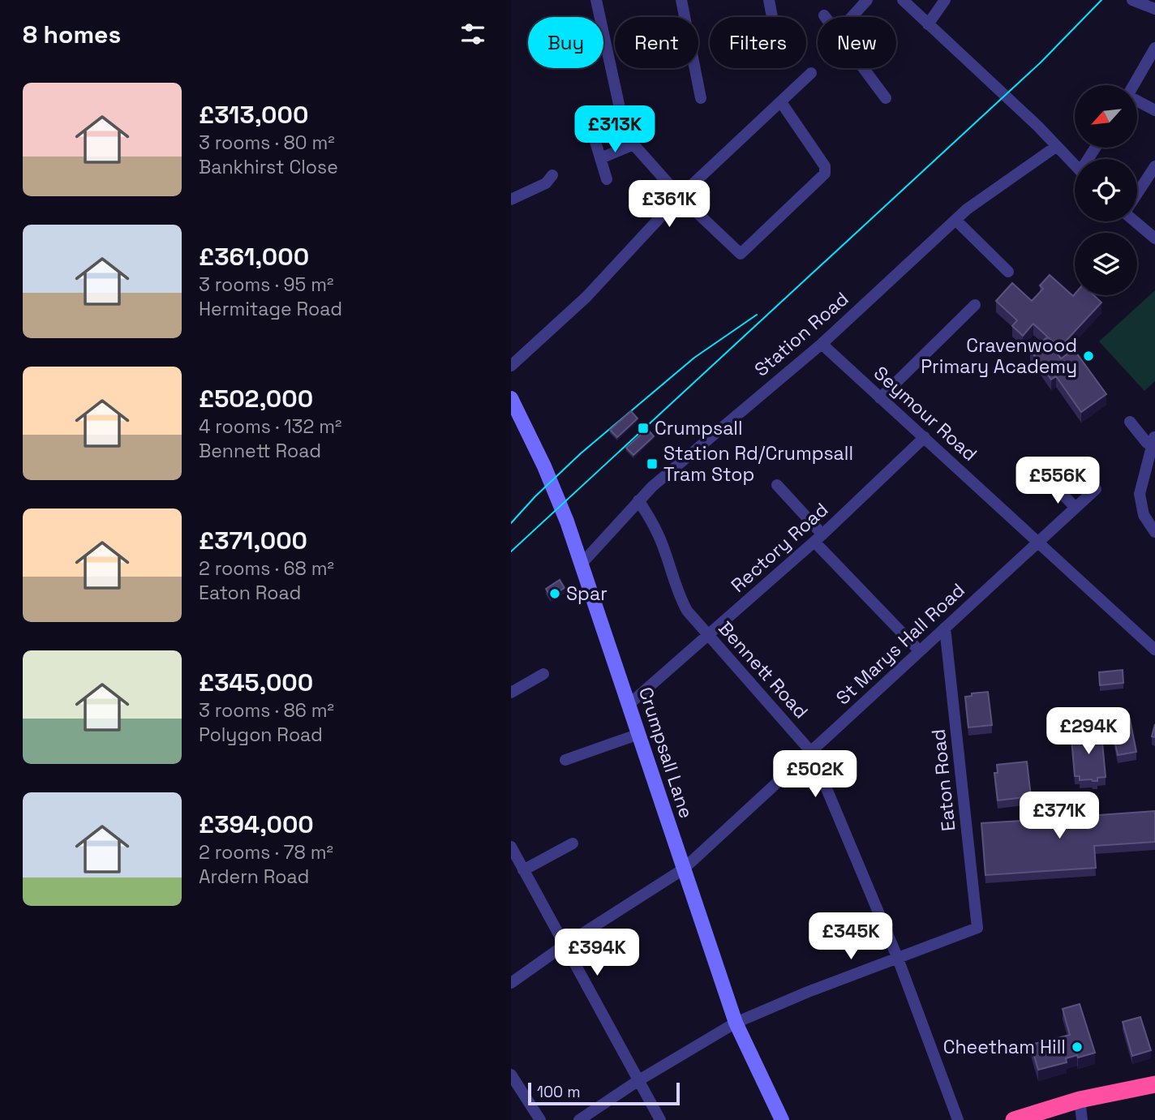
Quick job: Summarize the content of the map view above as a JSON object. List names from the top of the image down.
{
  "streets": {
    "street": [
      "Station Road",
      "Seymour Road",
      "Rectory Road",
      "St Marys Hall Road",
      "Bennett Road",
      "Crumpsall Lane",
      "Eaton Road"
    ]
  },
  "crossings": [
    ["Station Road", "Seymour Road"],
    ["Station Road", "Bennett Road"],
    ["Station Road", "Crumpsall Lane"],
    ["Seymour Road", "Rectory Road"],
    ["Seymour Road", "St Marys Hall Road"],
    ["Rectory Road", "Bennett Road"],
    ["Rectory Road", "Crumpsall Lane"],
    ["St Marys Hall Road", "Bennett Road"],
    ["St Marys Hall Road", "Crumpsall Lane"],
    ["St Marys Hall Road", "Eaton Road"],
    ["Bennett Road", "Eaton Road"]
  ],
  "places": {
    "other": ["Cravenwood Primary Academy", "Spar", "Cheetham Hill"],
    "transit": ["Crumpsall", "Station Rd/Crumpsall Tram Stop"]
  },
  "scale_bar": "100 m",
  "north": "bottom left",
  "page": {
    "heading": "8 homes",
    "chip": [
      "Buy",
      "Rent",
      "Filters",
      "New"
    ],
    "list": [
      {
        "name": "£313,000",
        "note": "3 rooms · 80 m² · Bankhirst Close"
      },
      {
        "name": "£361,000",
        "note": "3 rooms · 95 m² · Hermitage Road"
      },
      {
        "name": "£502,000",
        "note": "4 rooms · 132 m² · Bennett Road"
      },
      {
        "name": "£371,000",
        "note": "2 rooms · 68 m² · Eaton Road"
      },
      {
        "name": "£345,000",
        "note": "3 rooms · 86 m² · Polygon Road"
      },
      {
        "name": "£394,000",
        "note": "2 rooms · 78 m² · Ardern Road"
      }
    ],
    "price": [
      "£313K",
      "£361K",
      "£556K",
      "£294K",
      "£502K",
      "£371K",
      "£345K",
      "£394K"
    ],
    "scale": "100 m"
  }
}
